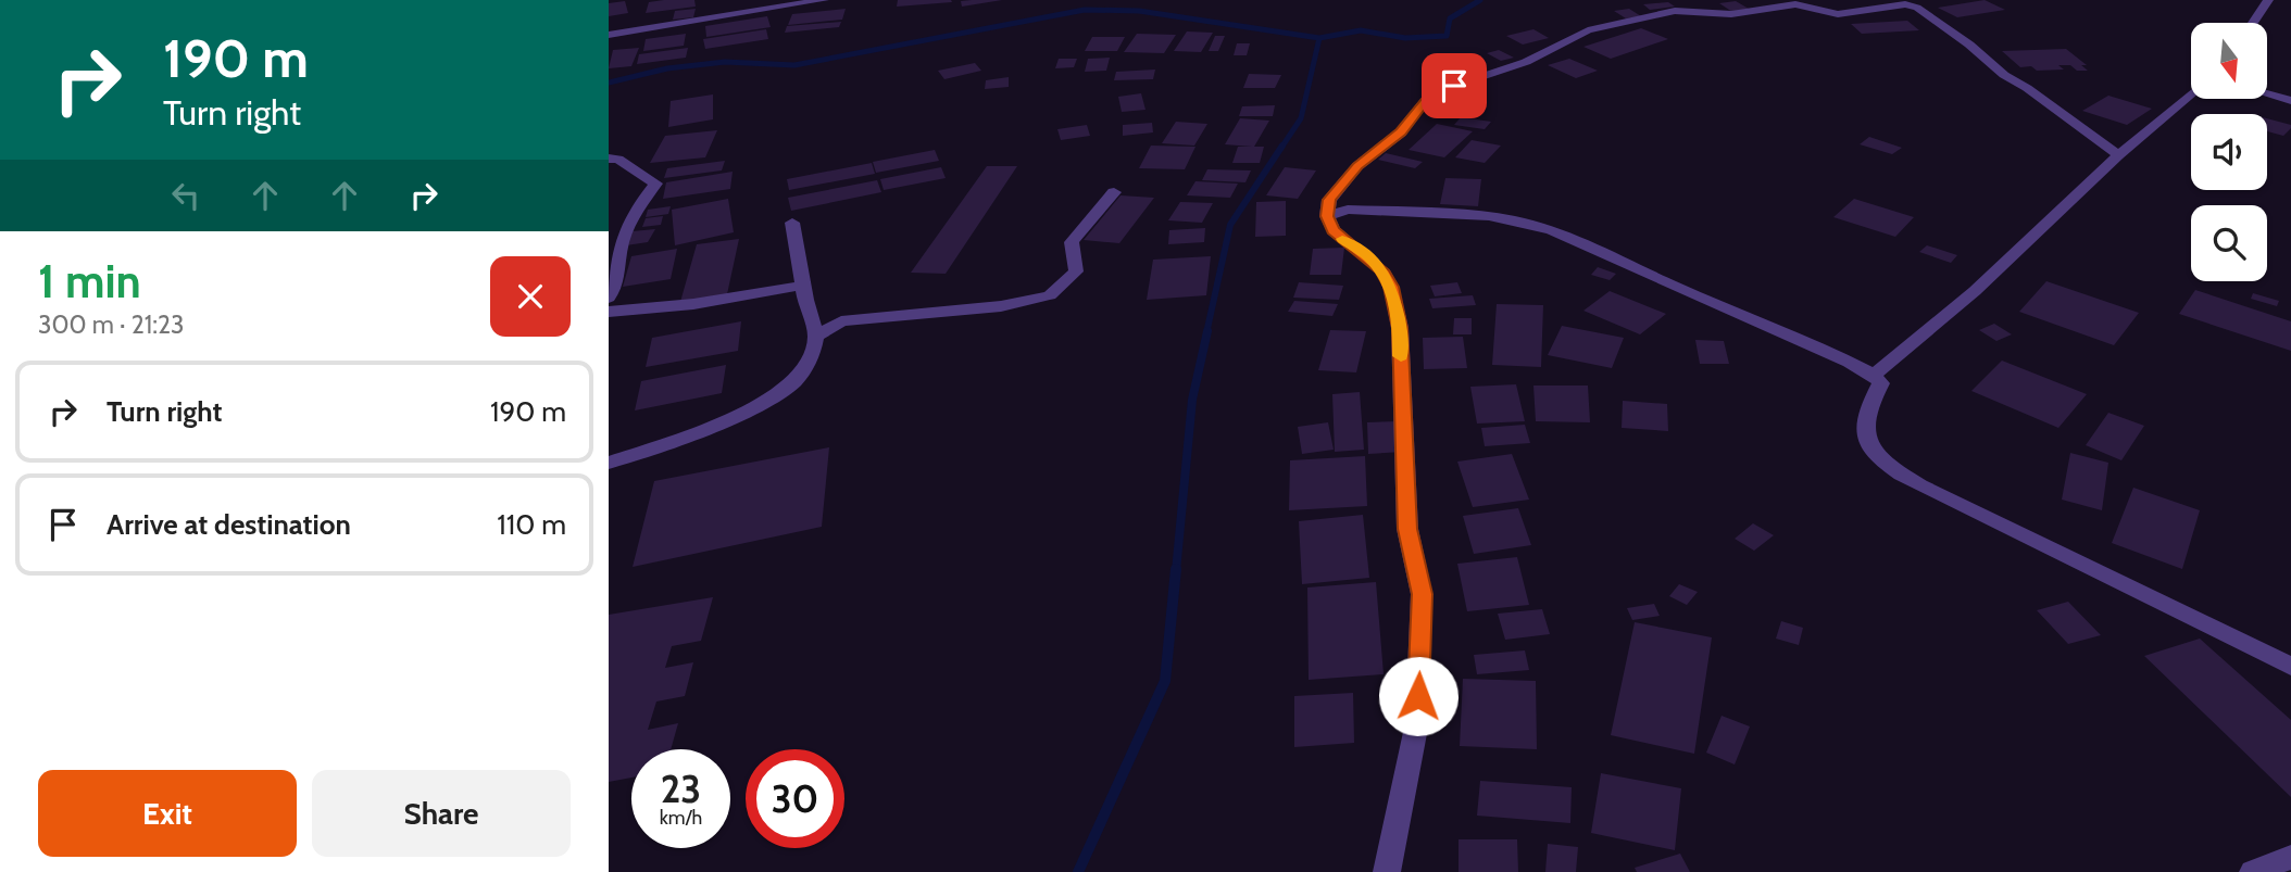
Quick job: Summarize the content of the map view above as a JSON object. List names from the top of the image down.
{
  "north": "bottom",
  "page": {
    "turn": ["190 m", "Turn right"],
    "heading": ["1 min", "300 m · 21:23"],
    "list": [
      {
        "name": "Turn right",
        "value": "190 m"
      },
      {
        "name": "Arrive at destination",
        "value": "110 m"
      }
    ],
    "speed": "23 km/h",
    "limit": "30",
    "buttons": ["Exit", "Share"]
  }
}
